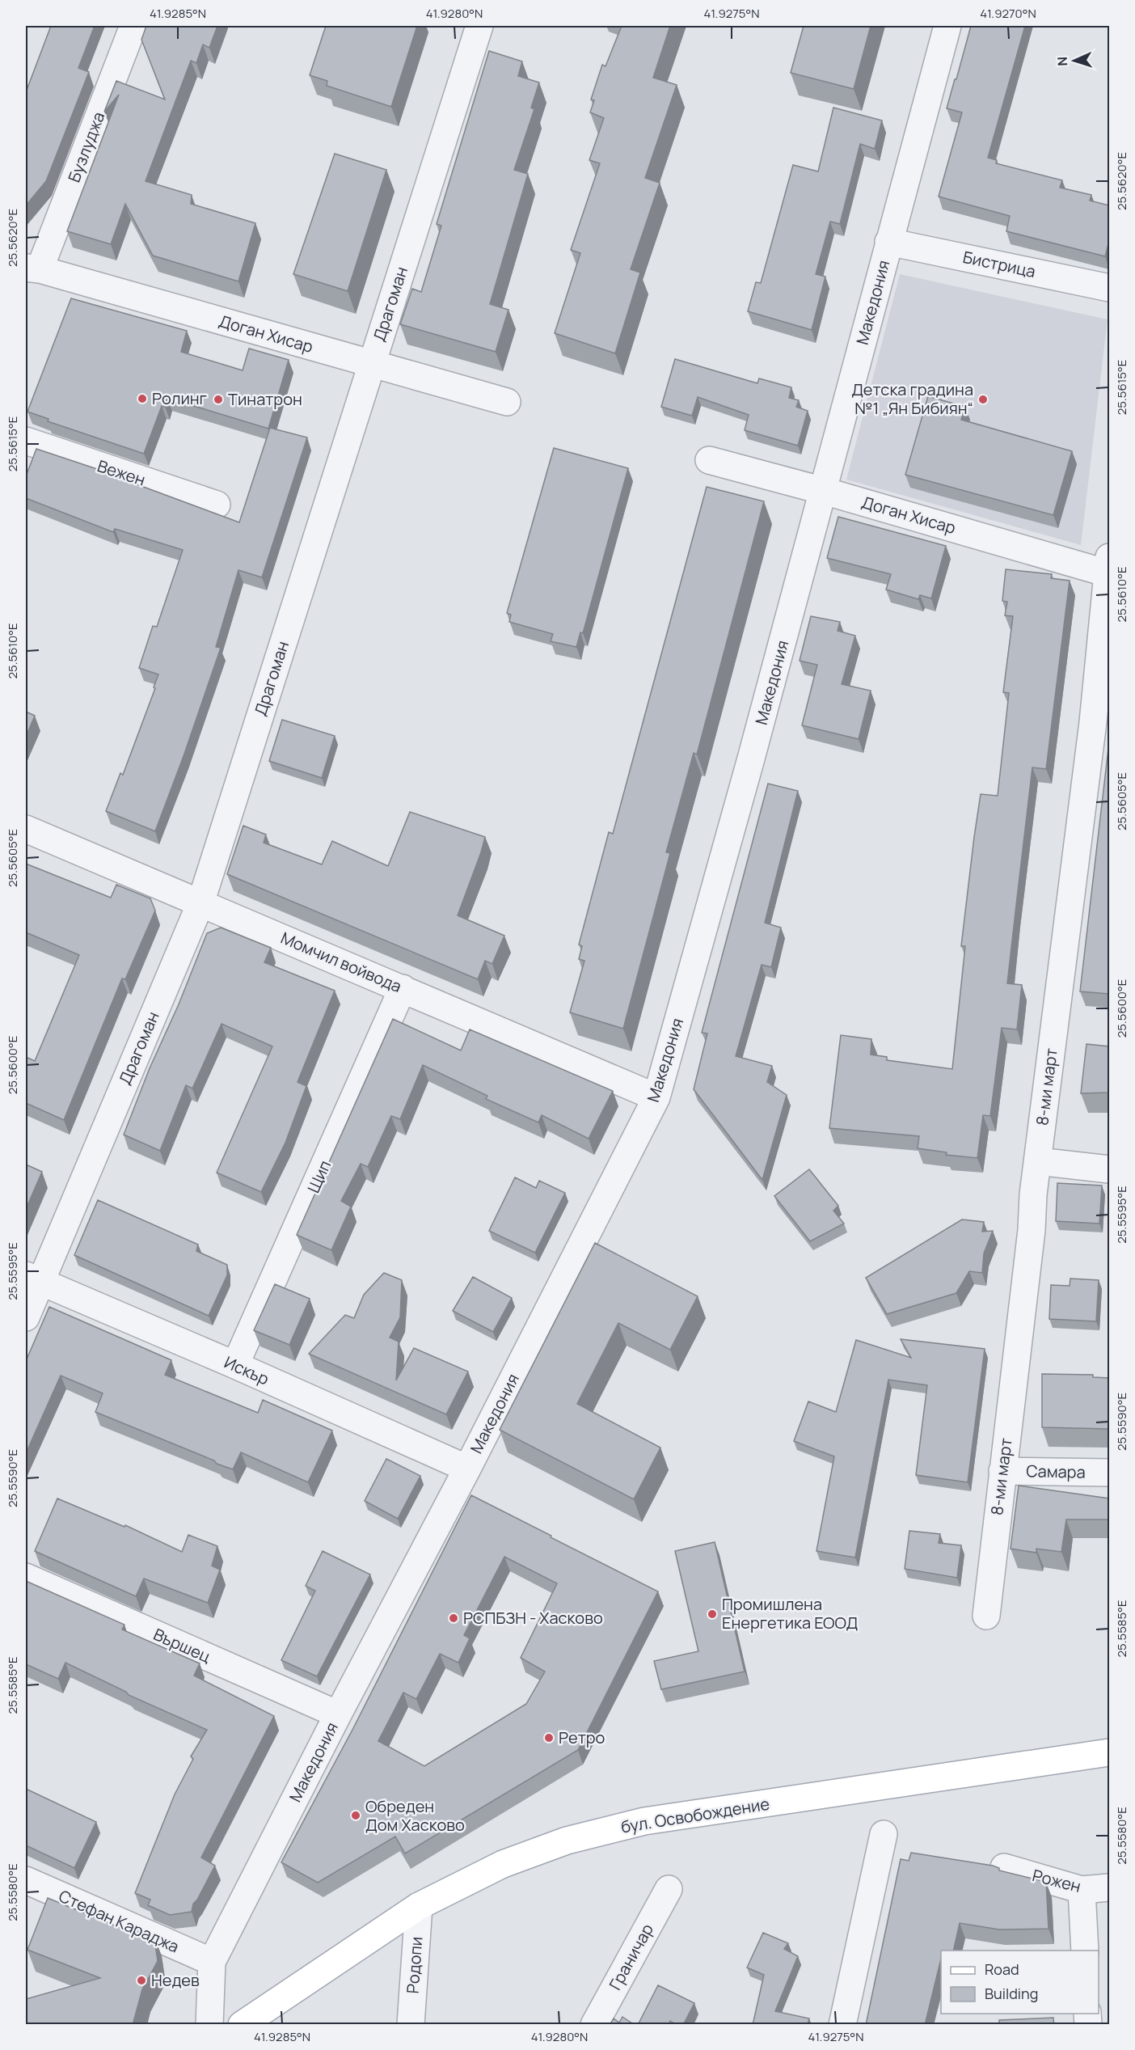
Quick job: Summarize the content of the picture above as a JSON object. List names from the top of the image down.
{
  "streets": {
    "main road": ["бул. Освобождение"],
    "street": [
      "Бузлуджа",
      "Бистрица",
      "Македония",
      "Драгоман",
      "Доган Хисар",
      "Вежен",
      "Момчил войвода",
      "8-ми март",
      "Щип",
      "Искър",
      "Самара",
      "Вършец",
      "Рожен",
      "Стефан Караджа",
      "Граничар",
      "Родопи"
    ]
  },
  "crossings": [
    ["Бузлуджа", "Доган Хисар"],
    ["Бистрица", "Македония"],
    ["Македония", "Доган Хисар"],
    ["Македония", "Момчил войвода"],
    ["Македония", "Искър"],
    ["Македония", "Вършец"],
    ["Македония", "Стефан Караджа"],
    ["Драгоман", "Доган Хисар"],
    ["Драгоман", "Момчил войвода"],
    ["Драгоман", "Искър"],
    ["Доган Хисар", "8-ми март"],
    ["Момчил войвода", "Щип"],
    ["8-ми март", "Самара"],
    ["Щип", "Искър"],
    ["бул. Освобождение", "Родопи"]
  ],
  "places": [
    "Ролинг",
    "Тинатрон",
    "Детска градина №1 „Ян Бибиян“",
    "Промишлена Енергетика ЕООД",
    "РСПБЗН - Хасково",
    "Ретро",
    "Обреден Дом Хасково",
    "Недев"
  ],
  "legend": ["Road", "Building"],
  "north": "left",
  "coordinates": [
    "41.9285°N",
    "41.9280°N",
    "41.9275°N",
    "41.9270°N",
    "25.5620°E",
    "25.5615°E",
    "25.5610°E",
    "25.5605°E",
    "25.5600°E",
    "25.5595°E",
    "25.5590°E",
    "25.5585°E",
    "25.5580°E"
  ]
}
